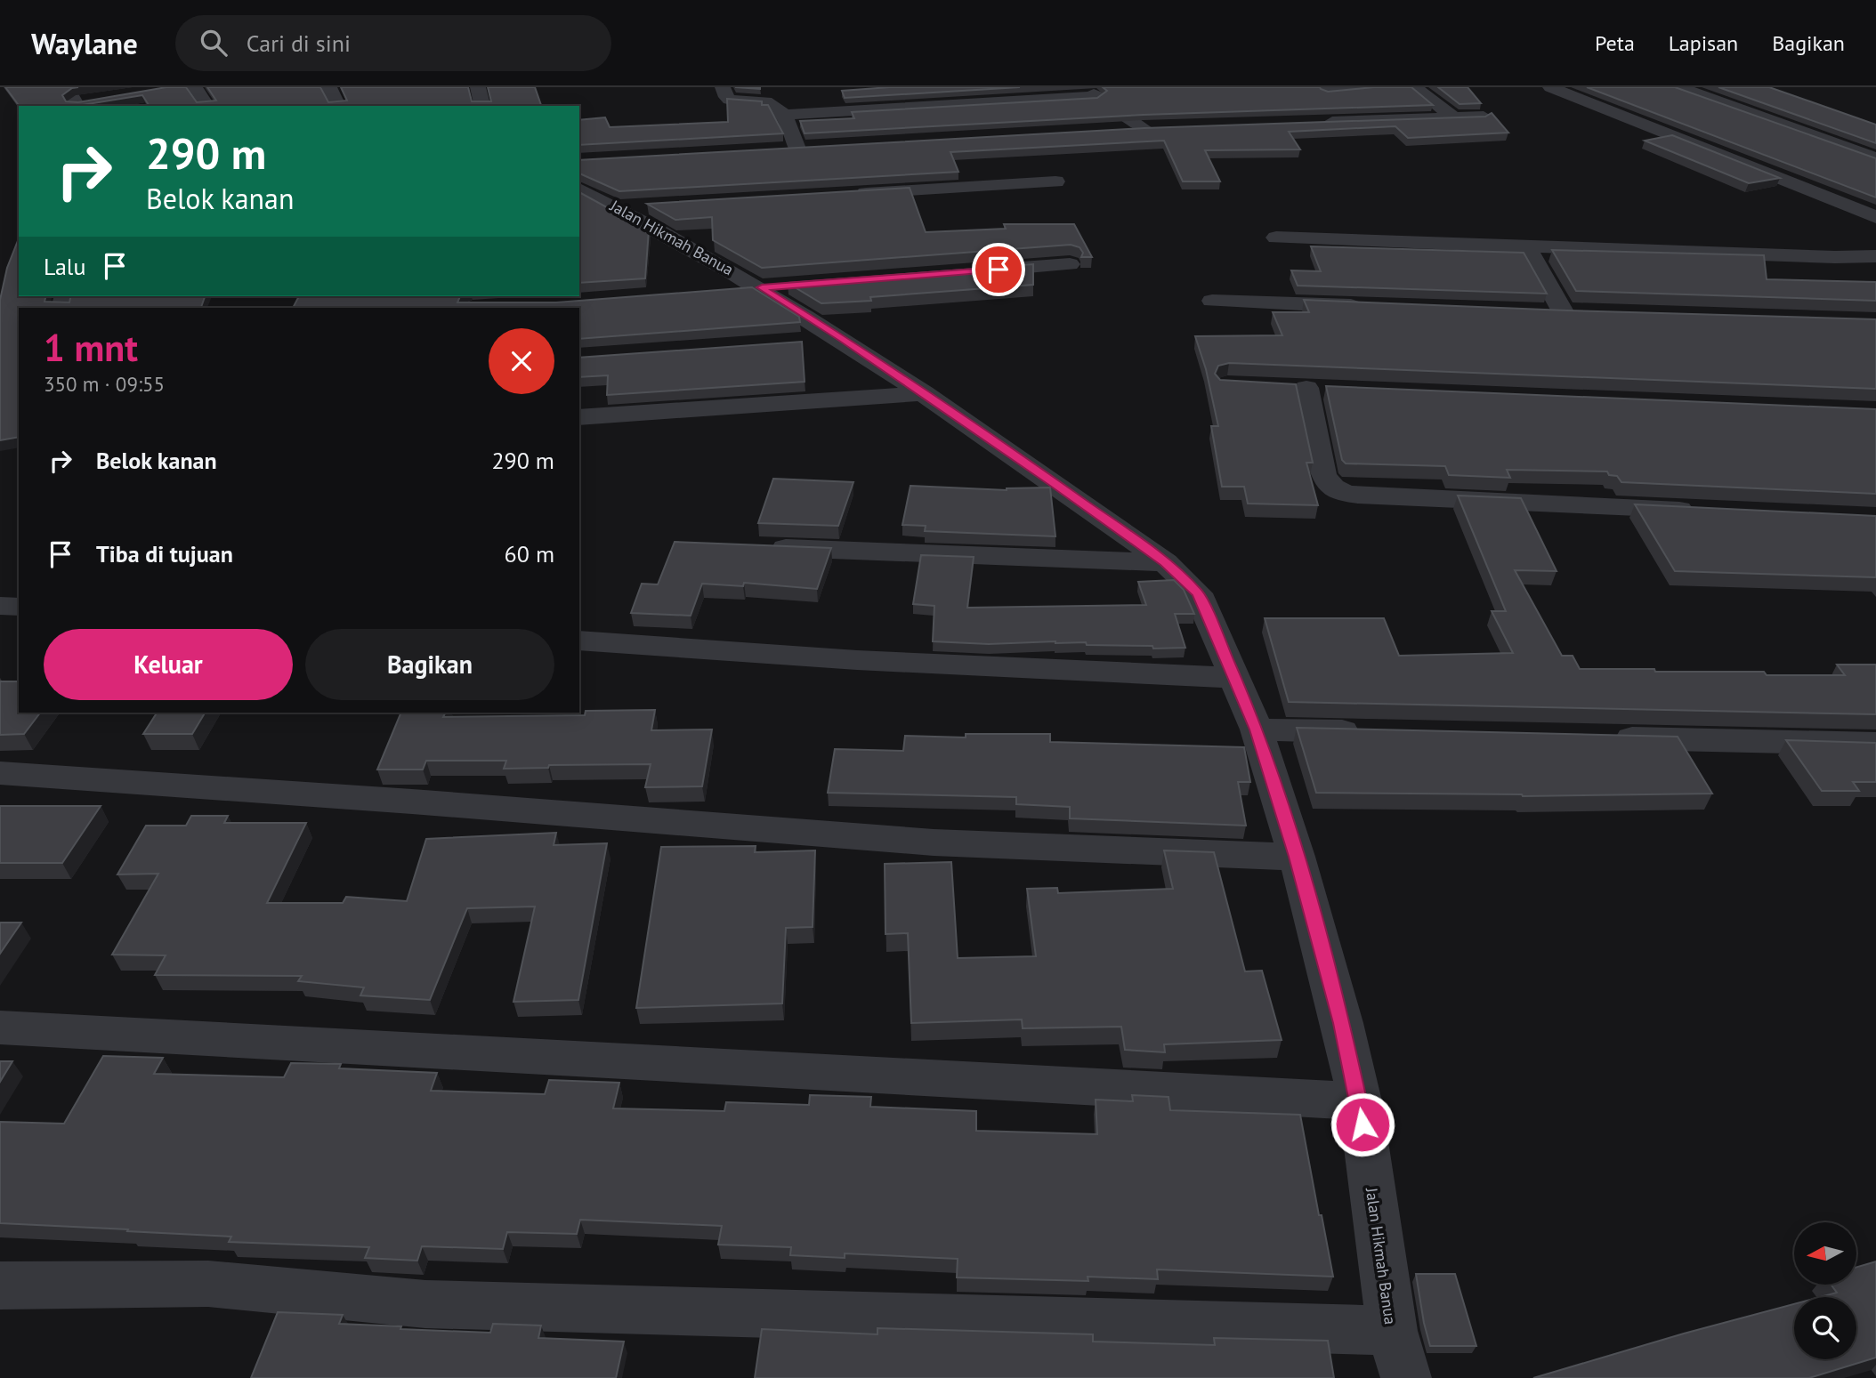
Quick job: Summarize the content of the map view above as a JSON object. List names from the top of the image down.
{
  "streets": {
    "street": ["Jalan Hikmah Banua"]
  },
  "north": "left",
  "page": {
    "header": "Waylane",
    "search": "Cari di sini",
    "nav": ["Peta", "Lapisan", "Bagikan"],
    "turn": ["290 m", "Belok kanan"],
    "then": "Lalu",
    "heading": ["1 mnt", "350 m · 09:55"],
    "list": [
      {
        "name": "Belok kanan",
        "value": "290 m"
      },
      {
        "name": "Tiba di tujuan",
        "value": "60 m"
      }
    ],
    "buttons": ["Keluar", "Bagikan"]
  }
}
